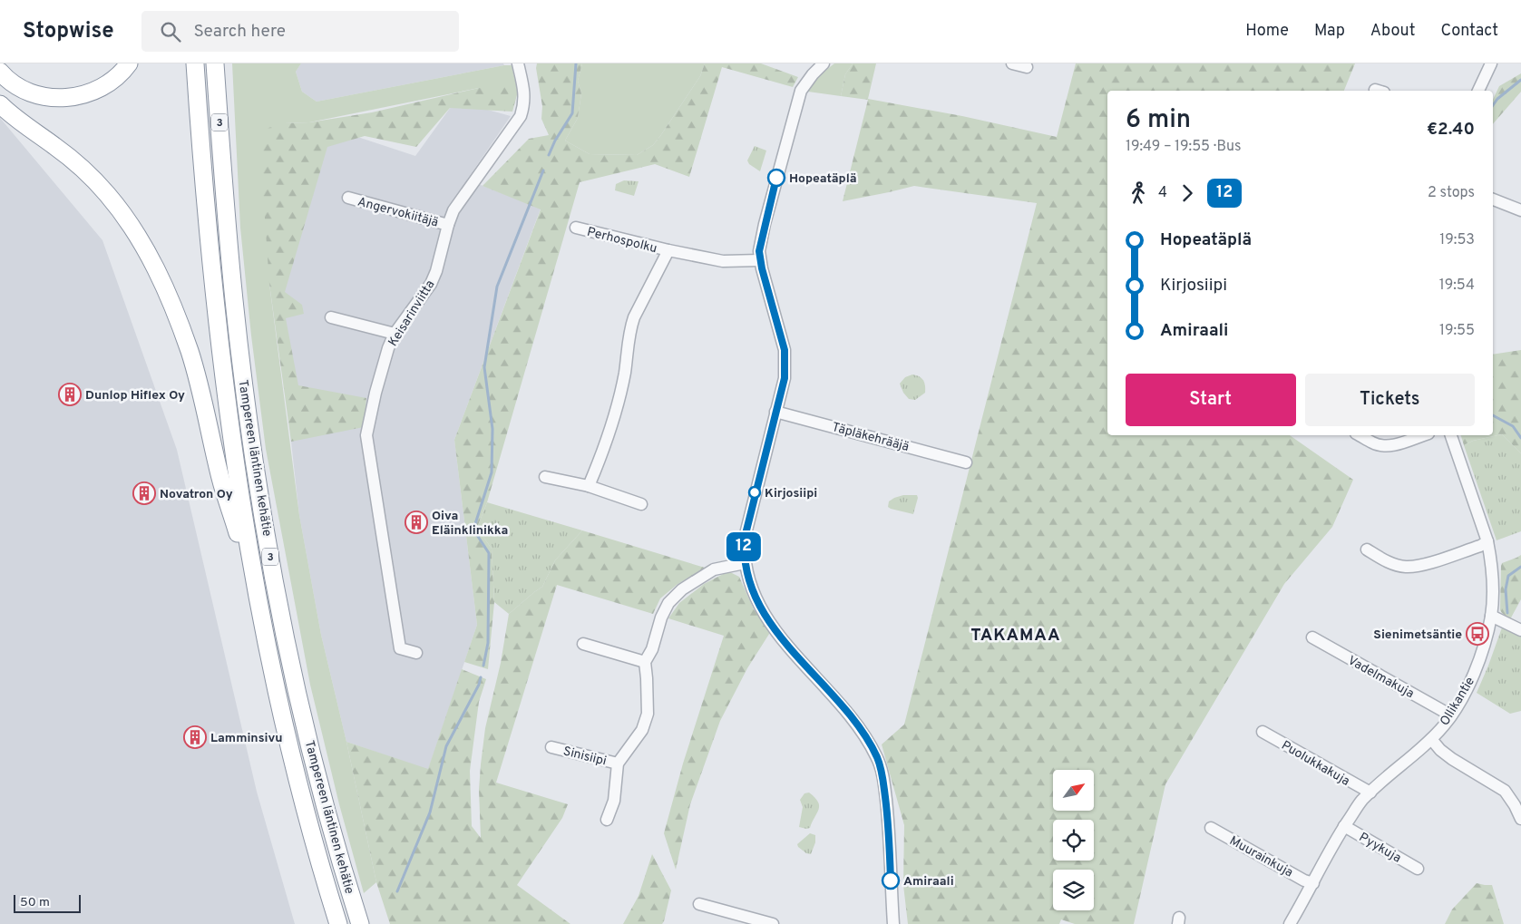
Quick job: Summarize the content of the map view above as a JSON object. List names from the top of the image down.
{
  "streets": {
    "highway": ["3", "Tampereen läntinen kehätie"],
    "street": [
      "Angervokiitäjä",
      "Perhospolku",
      "Keisarinviitta",
      "Täpläkehrääjä",
      "Vadelmakuja",
      "Ollikantie",
      "Sinisiipi",
      "Puolukkakuja",
      "Pyykuja",
      "Muurainkuja"
    ]
  },
  "crossings": [
    ["Angervokiitäjä", "Keisarinviitta"],
    ["Vadelmakuja", "Ollikantie"],
    ["Ollikantie", "Puolukkakuja"],
    ["Ollikantie", "Pyykuja"],
    ["Ollikantie", "Muurainkuja"]
  ],
  "districts": ["TAKAMAA"],
  "places": {
    "other": ["Hopeatäplä", "Kirjosiipi", "Amiraali"],
    "building": [
      "Dunlop Hiflex Oy",
      "Novatron Oy",
      "Oiva Eläinklinikka",
      "Lamminsivu"
    ],
    "bus stop": ["Sienimetsäntie"]
  },
  "lines": ["bus line 12"],
  "scale_bar": "50 m",
  "north": "top right",
  "page": {
    "header": "Stopwise",
    "search": "Search here",
    "nav": [
      "Home",
      "Map",
      "About",
      "Contact"
    ],
    "on_map": "12",
    "heading": ["6 min", "19:49 – 19:55 · Bus", "€2.40"],
    "legs": ["4", "12", "2 stops"],
    "list": [
      {
        "name": "Hopeatäplä",
        "value": "19:53"
      },
      {
        "name": "Kirjosiipi",
        "value": "19:54"
      },
      {
        "name": "Amiraali",
        "value": "19:55"
      }
    ],
    "buttons": ["Start", "Tickets"],
    "scale": "50 m"
  }
}
